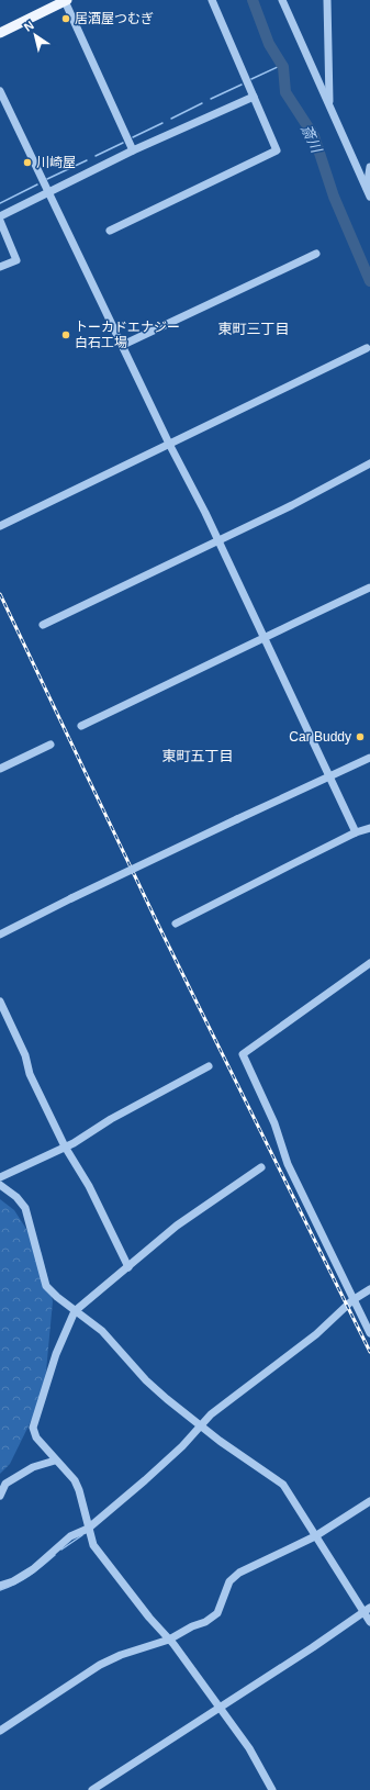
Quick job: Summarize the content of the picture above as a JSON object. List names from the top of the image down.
{
  "districts": ["東町三丁目", "東町五丁目"],
  "water": ["斎川"],
  "places": [
    "居酒屋つむぎ",
    "川崎屋",
    "トーカドエナジー 白石工場",
    "Car Buddy"
  ],
  "north": "top left"
}
